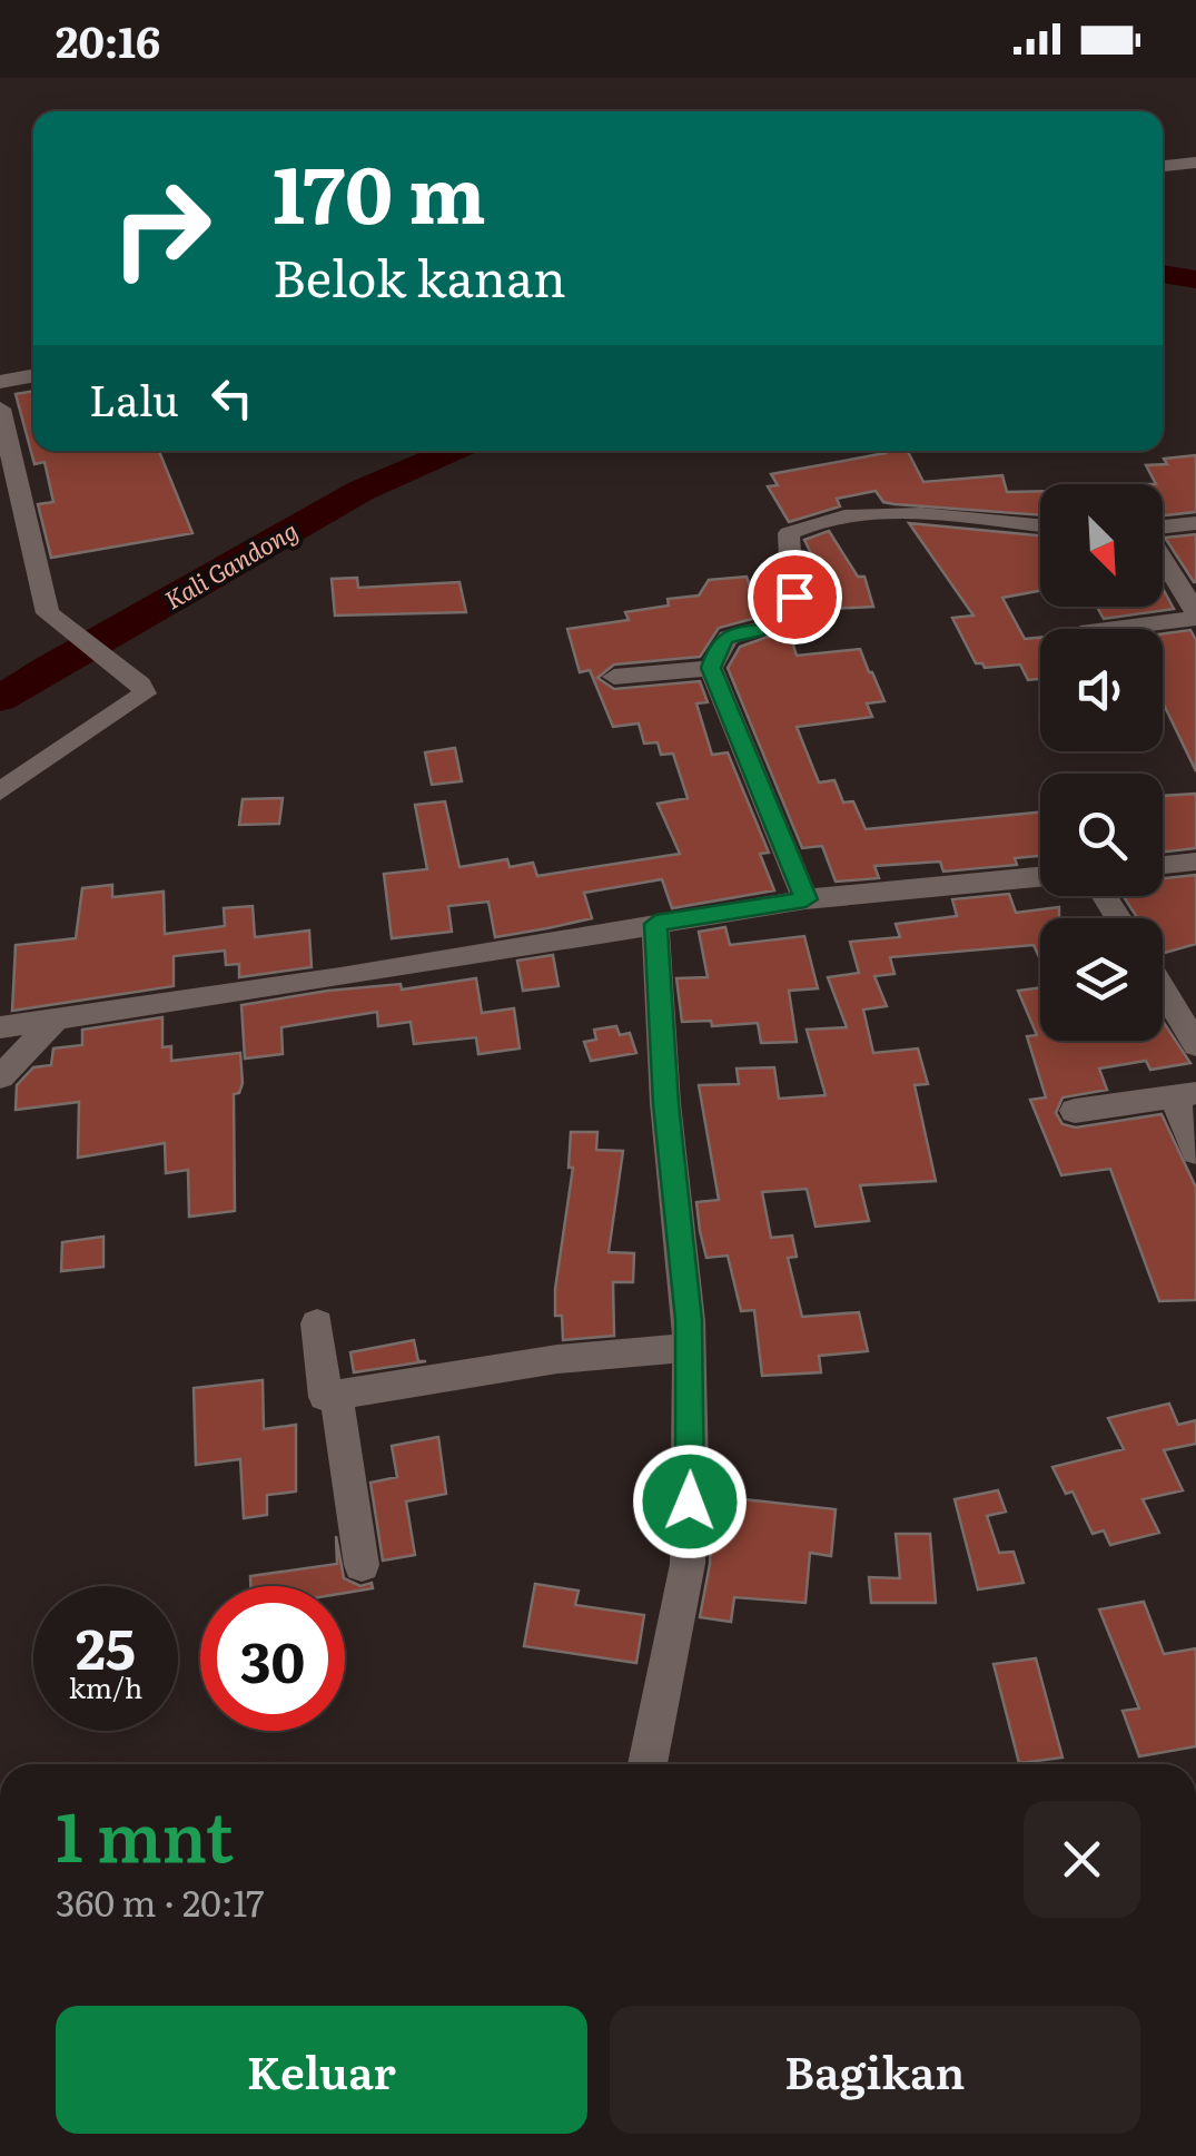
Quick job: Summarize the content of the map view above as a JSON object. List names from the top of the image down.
{
  "water": ["Kali Gandong"],
  "north": "bottom right",
  "page": {
    "status": "20:16",
    "turn": ["170 m", "Belok kanan"],
    "then": "Lalu",
    "speed": "25 km/h",
    "limit": "30",
    "heading": ["1 mnt", "360 m · 20:17"],
    "buttons": ["Keluar", "Bagikan"]
  }
}
